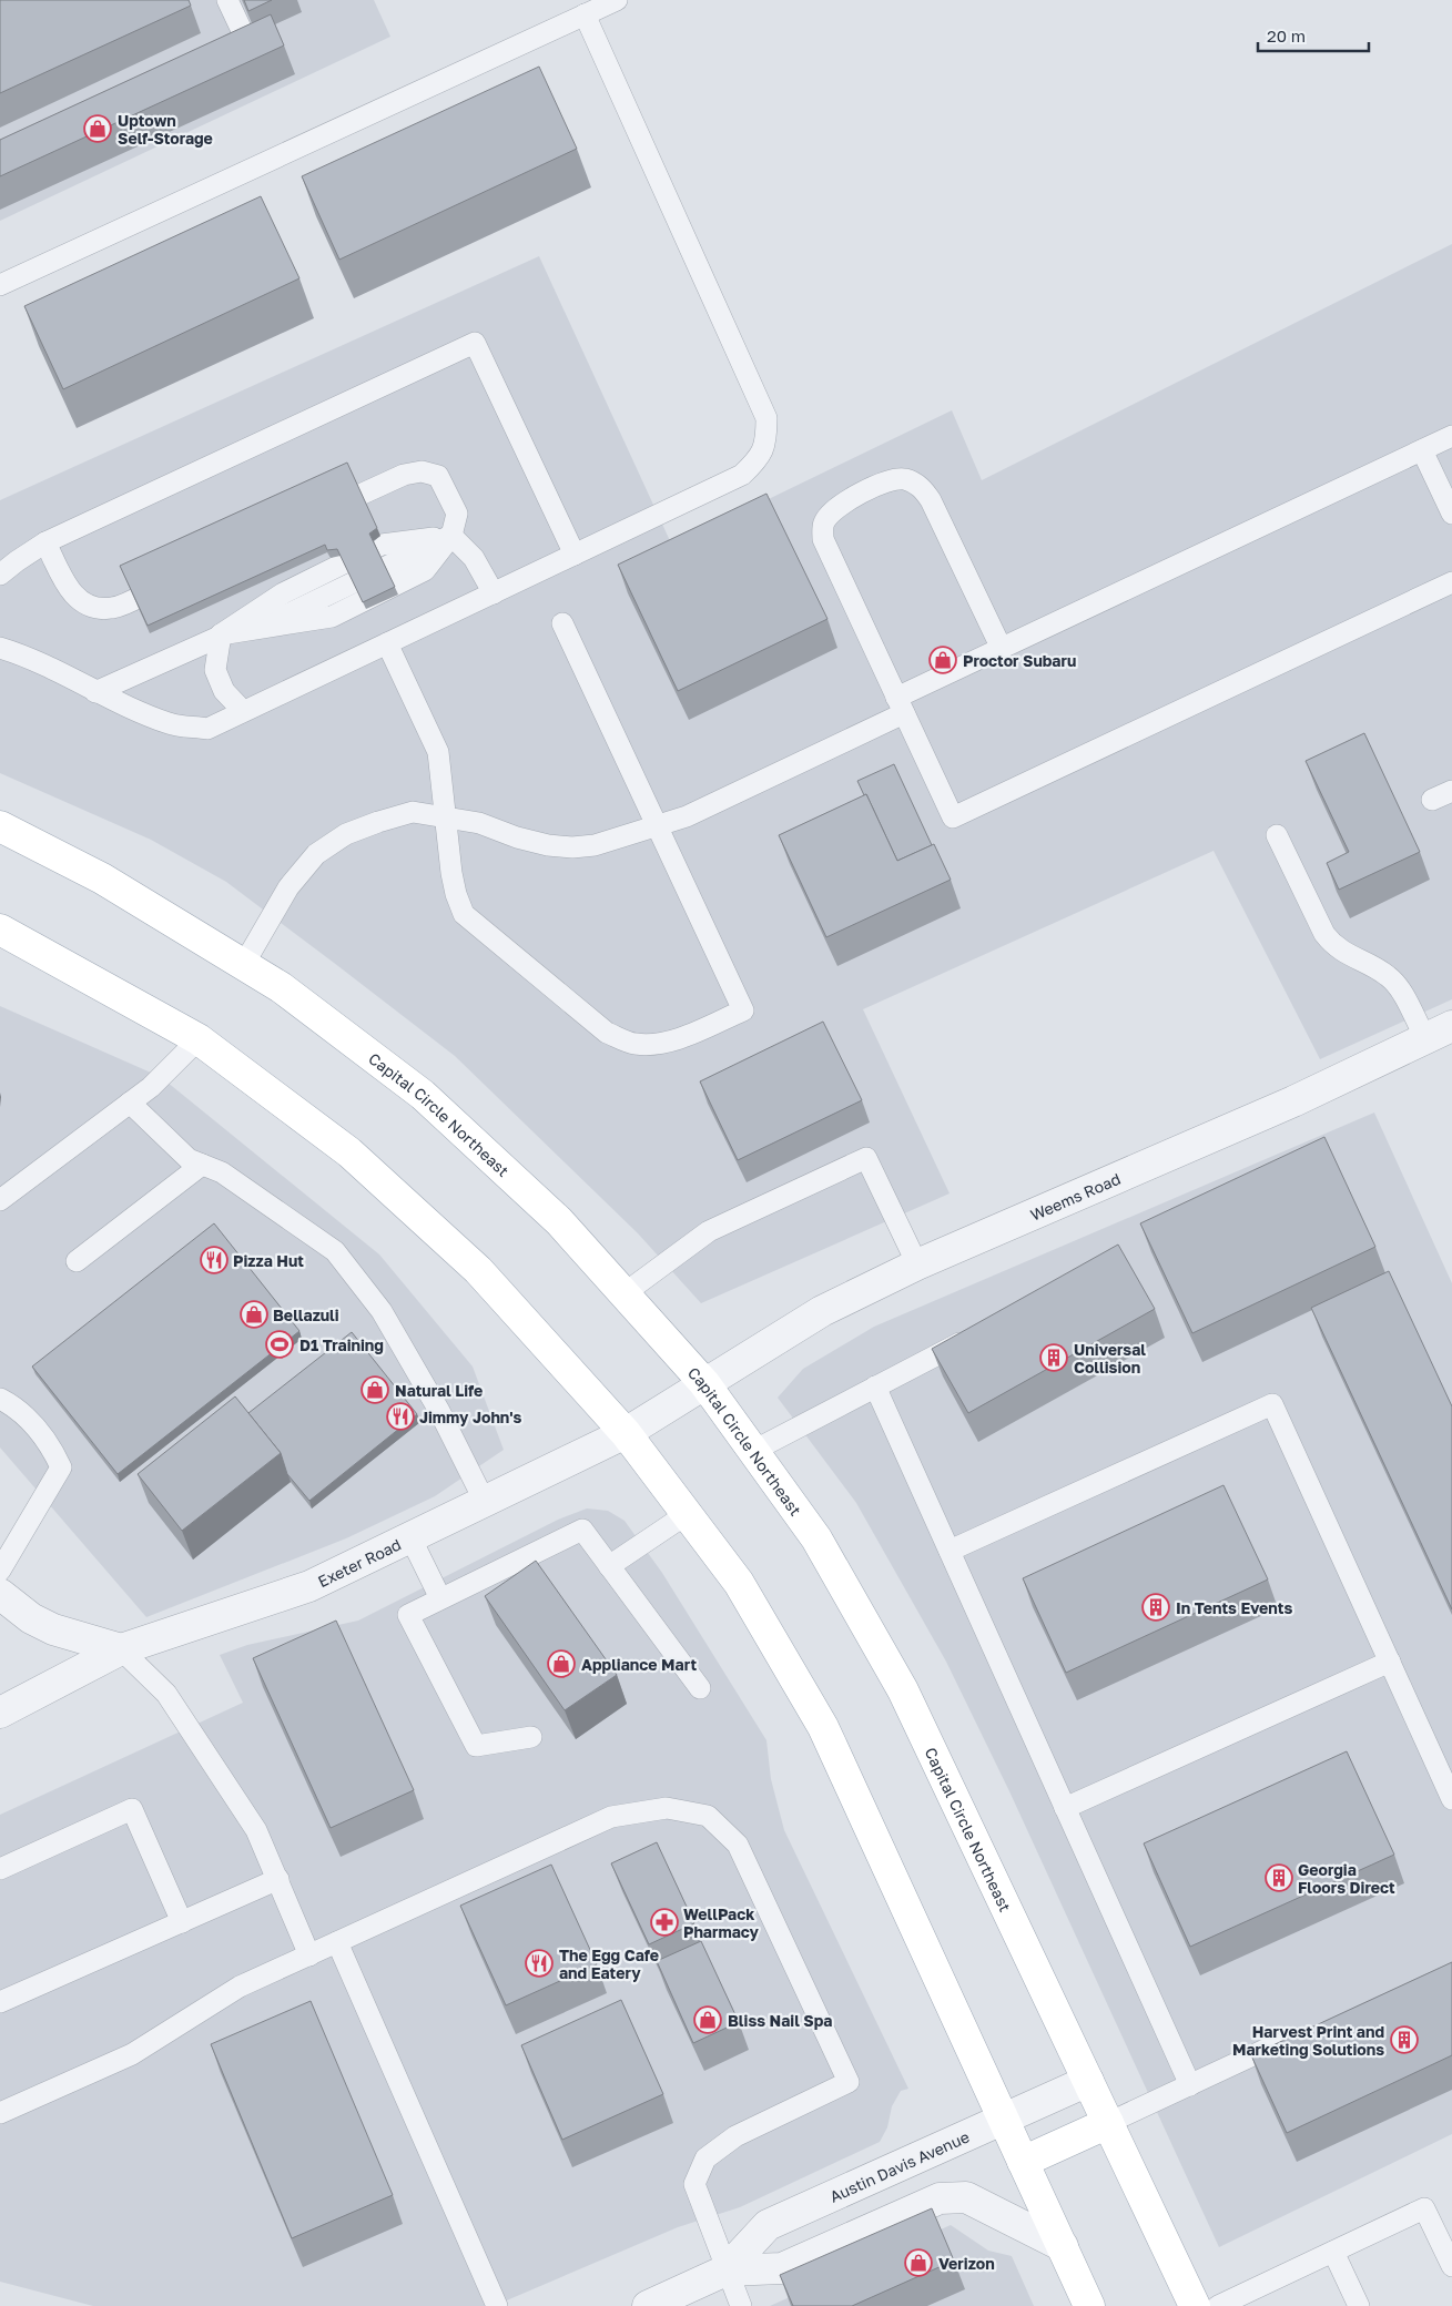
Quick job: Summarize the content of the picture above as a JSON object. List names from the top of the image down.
{
  "streets": {
    "main road": ["Capital Circle Northeast"],
    "street": ["Weems Road", "Exeter Road", "Austin Davis Avenue"]
  },
  "crossings": [
    ["Capital Circle Northeast", "Weems Road"],
    ["Capital Circle Northeast", "Exeter Road"],
    ["Capital Circle Northeast", "Austin Davis Avenue"],
    ["Weems Road", "Exeter Road"]
  ],
  "places": {
    "shop": [
      "Uptown Self-Storage",
      "Proctor Subaru",
      "Bellazuli",
      "Natural Life",
      "Appliance Mart",
      "Bliss Nail Spa",
      "Verizon"
    ],
    "restaurant": ["Pizza Hut", "Jimmy John's", "The Egg Cafe and Eatery"],
    "sports": ["D1 Training"],
    "building": [
      "Universal Collision",
      "In Tents Events",
      "Georgia Floors Direct",
      "Harvest Print and Marketing Solutions"
    ],
    "pharmacy": ["WellPack Pharmacy"]
  },
  "scale_bar": "20 m"
}
